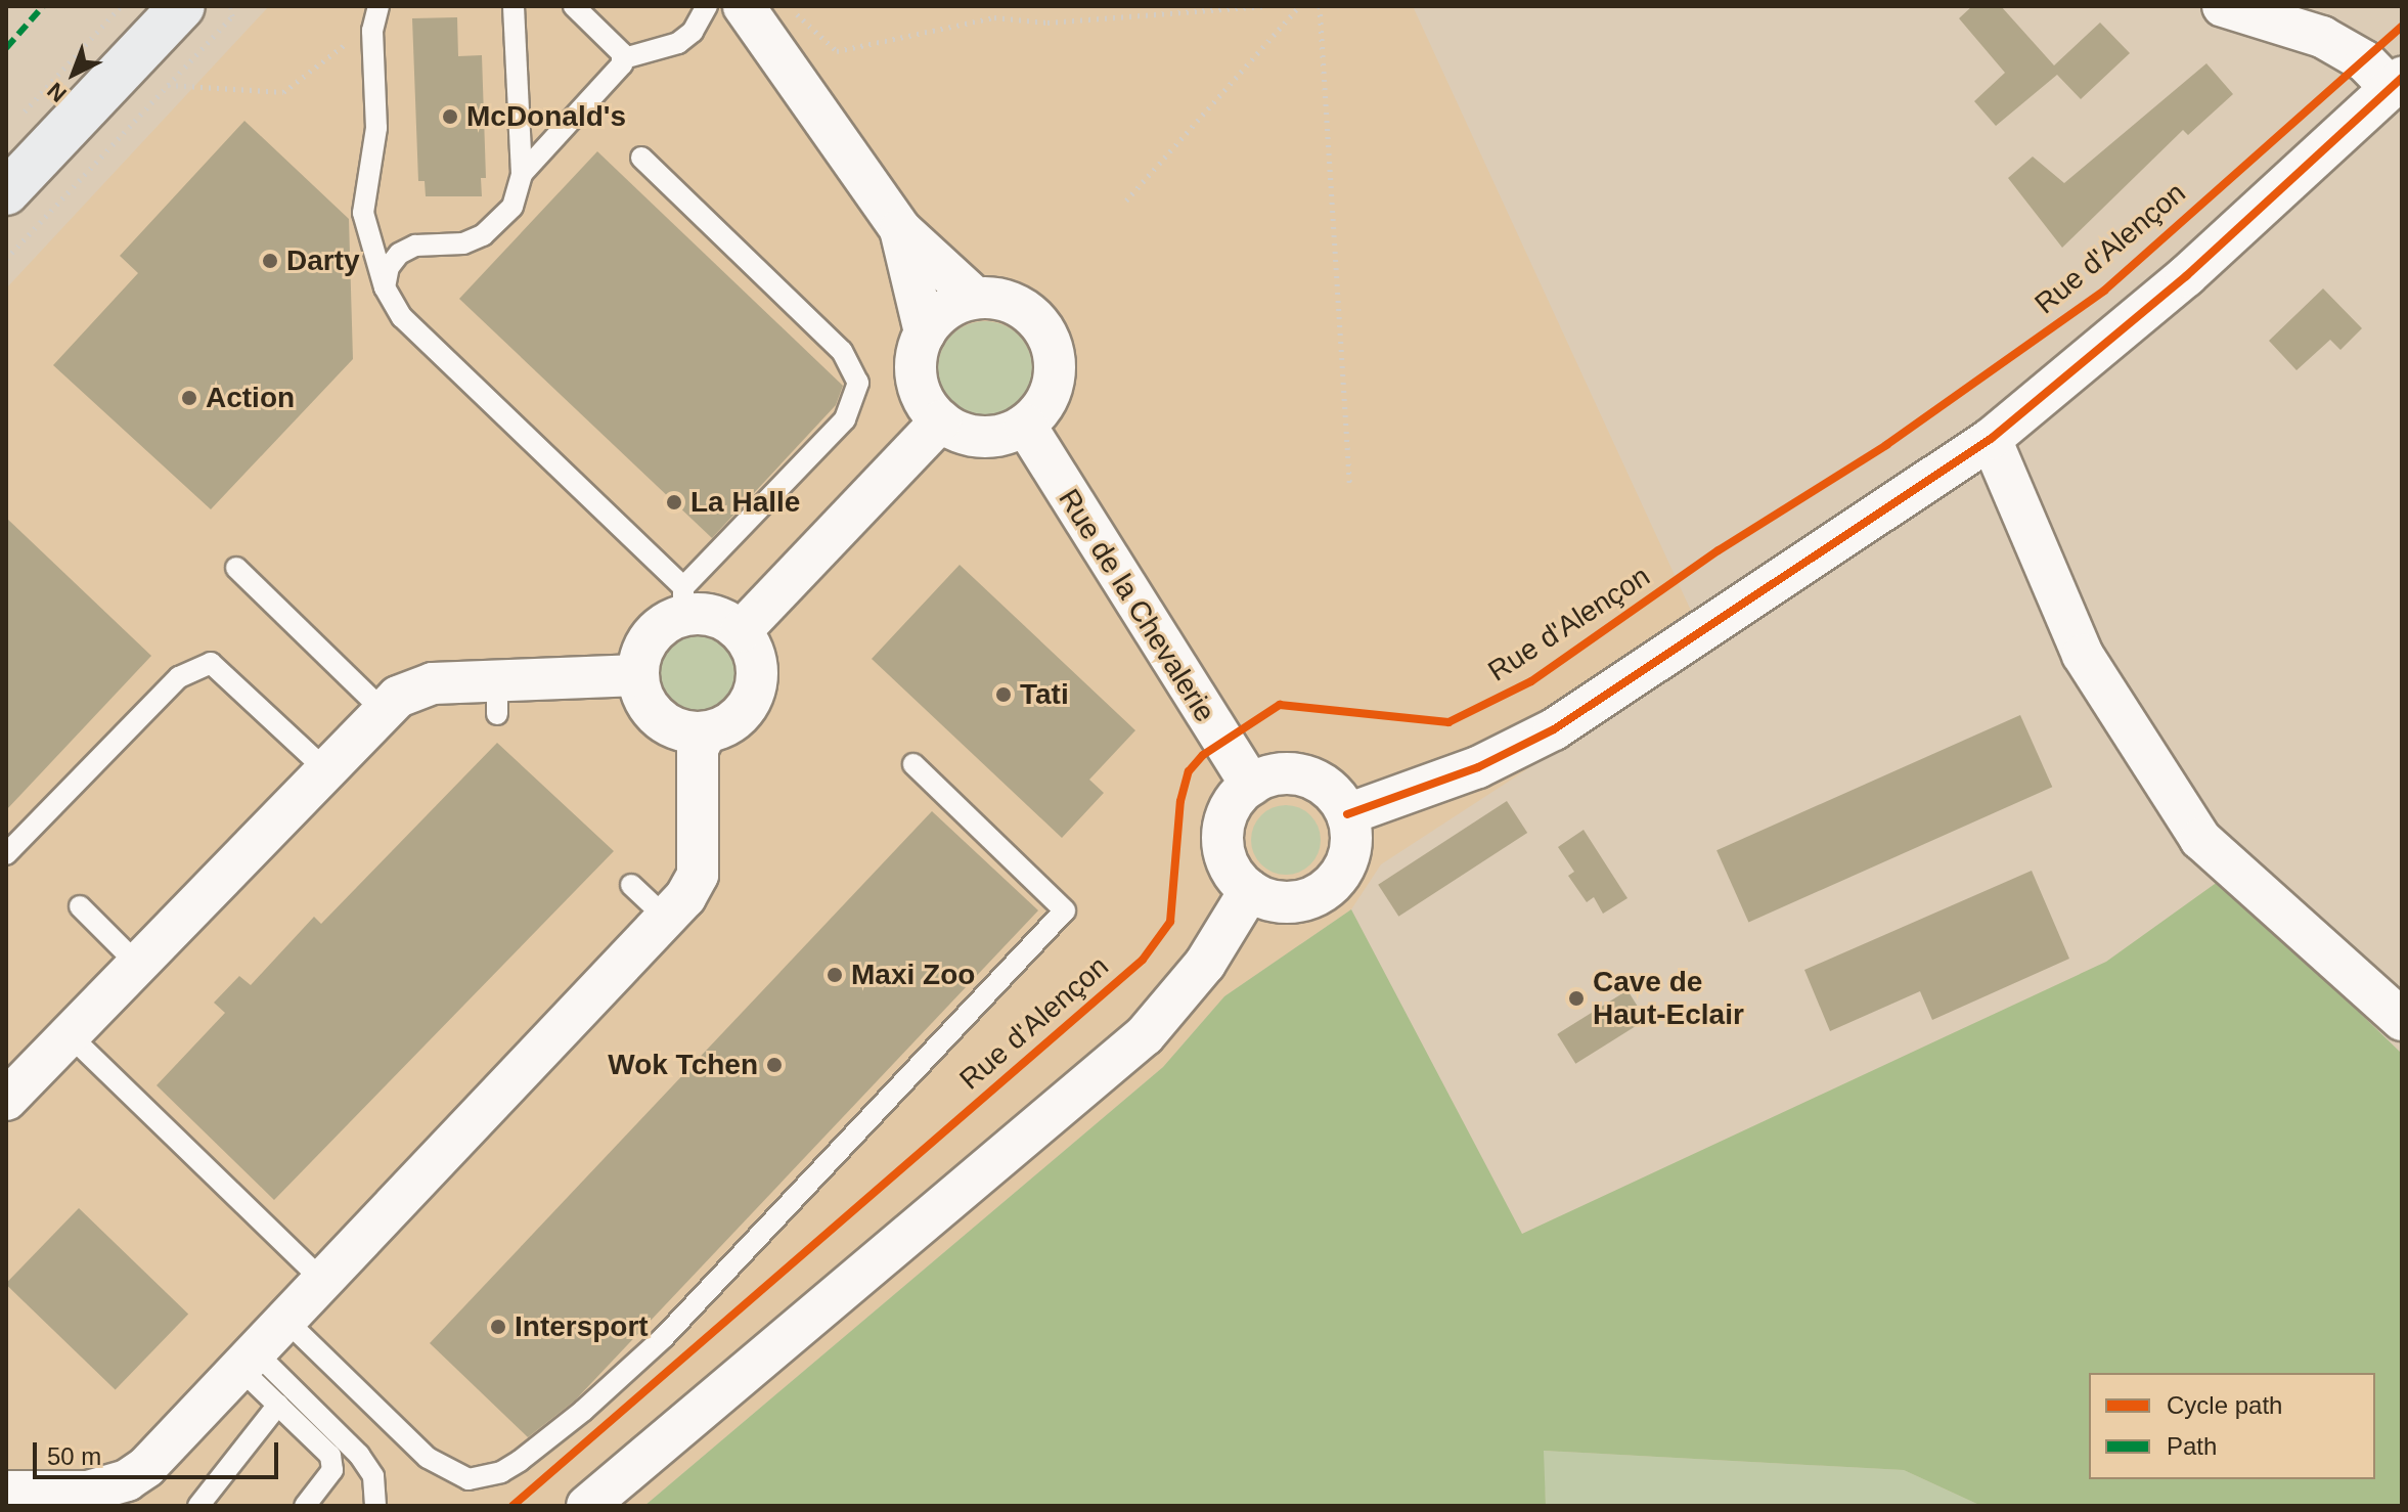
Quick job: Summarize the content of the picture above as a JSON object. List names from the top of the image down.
{
  "streets": {
    "street": ["Rue de la Chevalerie"],
    "cycle path": ["Rue d'Alençon"]
  },
  "places": [
    "McDonald's",
    "Darty",
    "Action",
    "La Halle",
    "Tati",
    "Maxi Zoo",
    "Cave de Haut-Eclair",
    "Wok Tchen",
    "Intersport"
  ],
  "legend": ["Cycle path", "Path"],
  "scale_bar": "50 m",
  "north": "bottom left"
}
